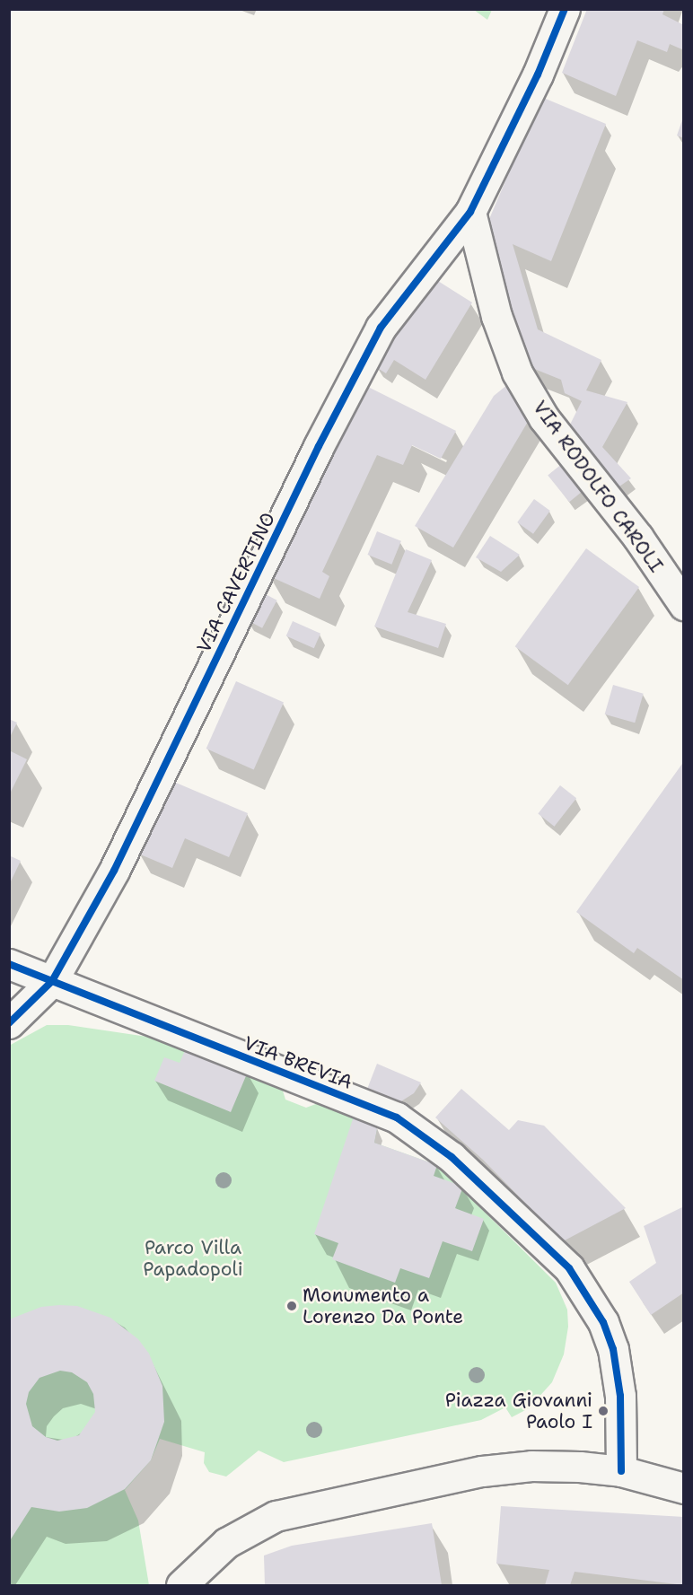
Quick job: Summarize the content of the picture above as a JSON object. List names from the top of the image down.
{
  "streets": {
    "street": ["VIA RODOLFO CAROLI", "VIA CAVERTINO", "VIA BREVIA"]
  },
  "crossings": [
    ["VIA RODOLFO CAROLI", "VIA CAVERTINO"],
    ["VIA CAVERTINO", "VIA BREVIA"]
  ],
  "parks": ["Parco Villa Papadopoli"],
  "places": ["Monumento a Lorenzo Da Ponte", "Piazza Giovanni Paolo I"]
}
